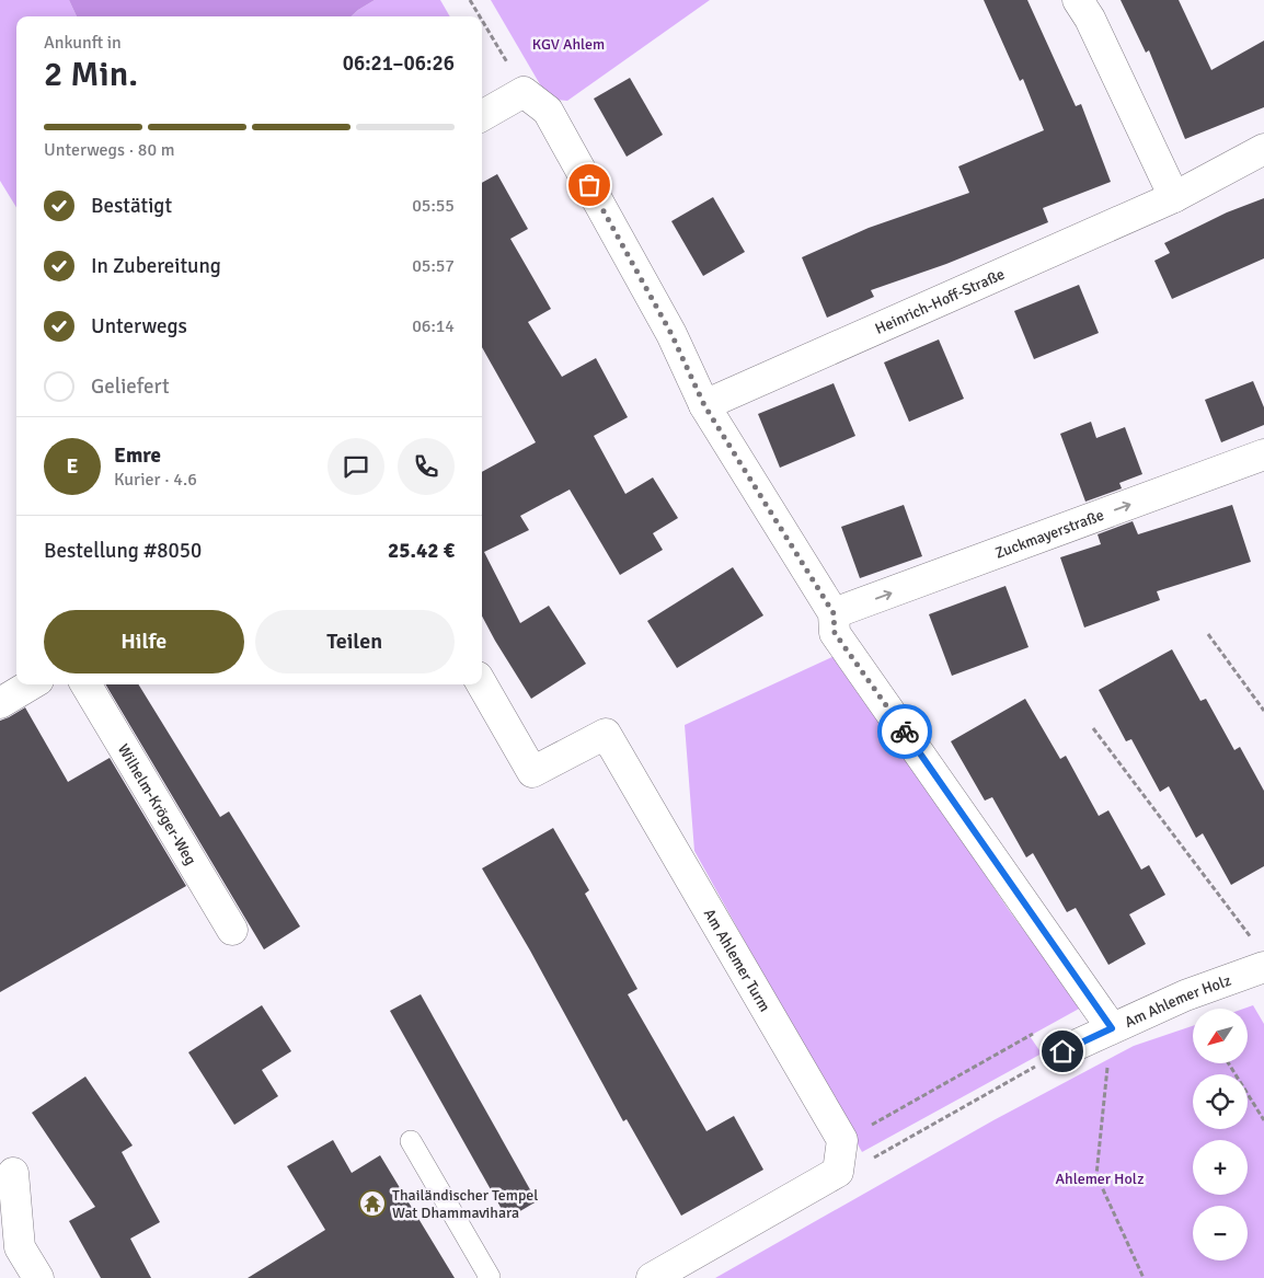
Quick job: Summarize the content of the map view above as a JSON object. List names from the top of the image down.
{
  "streets": {
    "street": [
      "Heinrich-Hoff-Straße",
      "Zuckmayerstraße",
      "Wilhelm-Kröger-Weg",
      "Am Ahlemer Turm",
      "Am Ahlemer Holz"
    ]
  },
  "one_way": ["Zuckmayerstraße"],
  "parks": ["KGV Ahlem", "Ahlemer Holz"],
  "places": {
    "temple": ["Thailändischer Tempel Wat Dhammavihara"]
  },
  "north": "bottom left",
  "page": {
    "heading": ["2 Min.", "Ankunft in", "06:21–06:26"],
    "panel": [
      "Emre",
      "Kurier · 4.6",
      "Bestellung #8050",
      "25.42 €"
    ],
    "bar": "Unterwegs · 80 m",
    "list": [
      ["Bestätigt", "05:55"],
      ["In Zubereitung", "05:57"],
      ["Unterwegs", "06:14"],
      "Geliefert"
    ],
    "round": "E",
    "buttons": ["Hilfe", "Teilen"],
    "map_buttons": ["+", "−"]
  }
}
